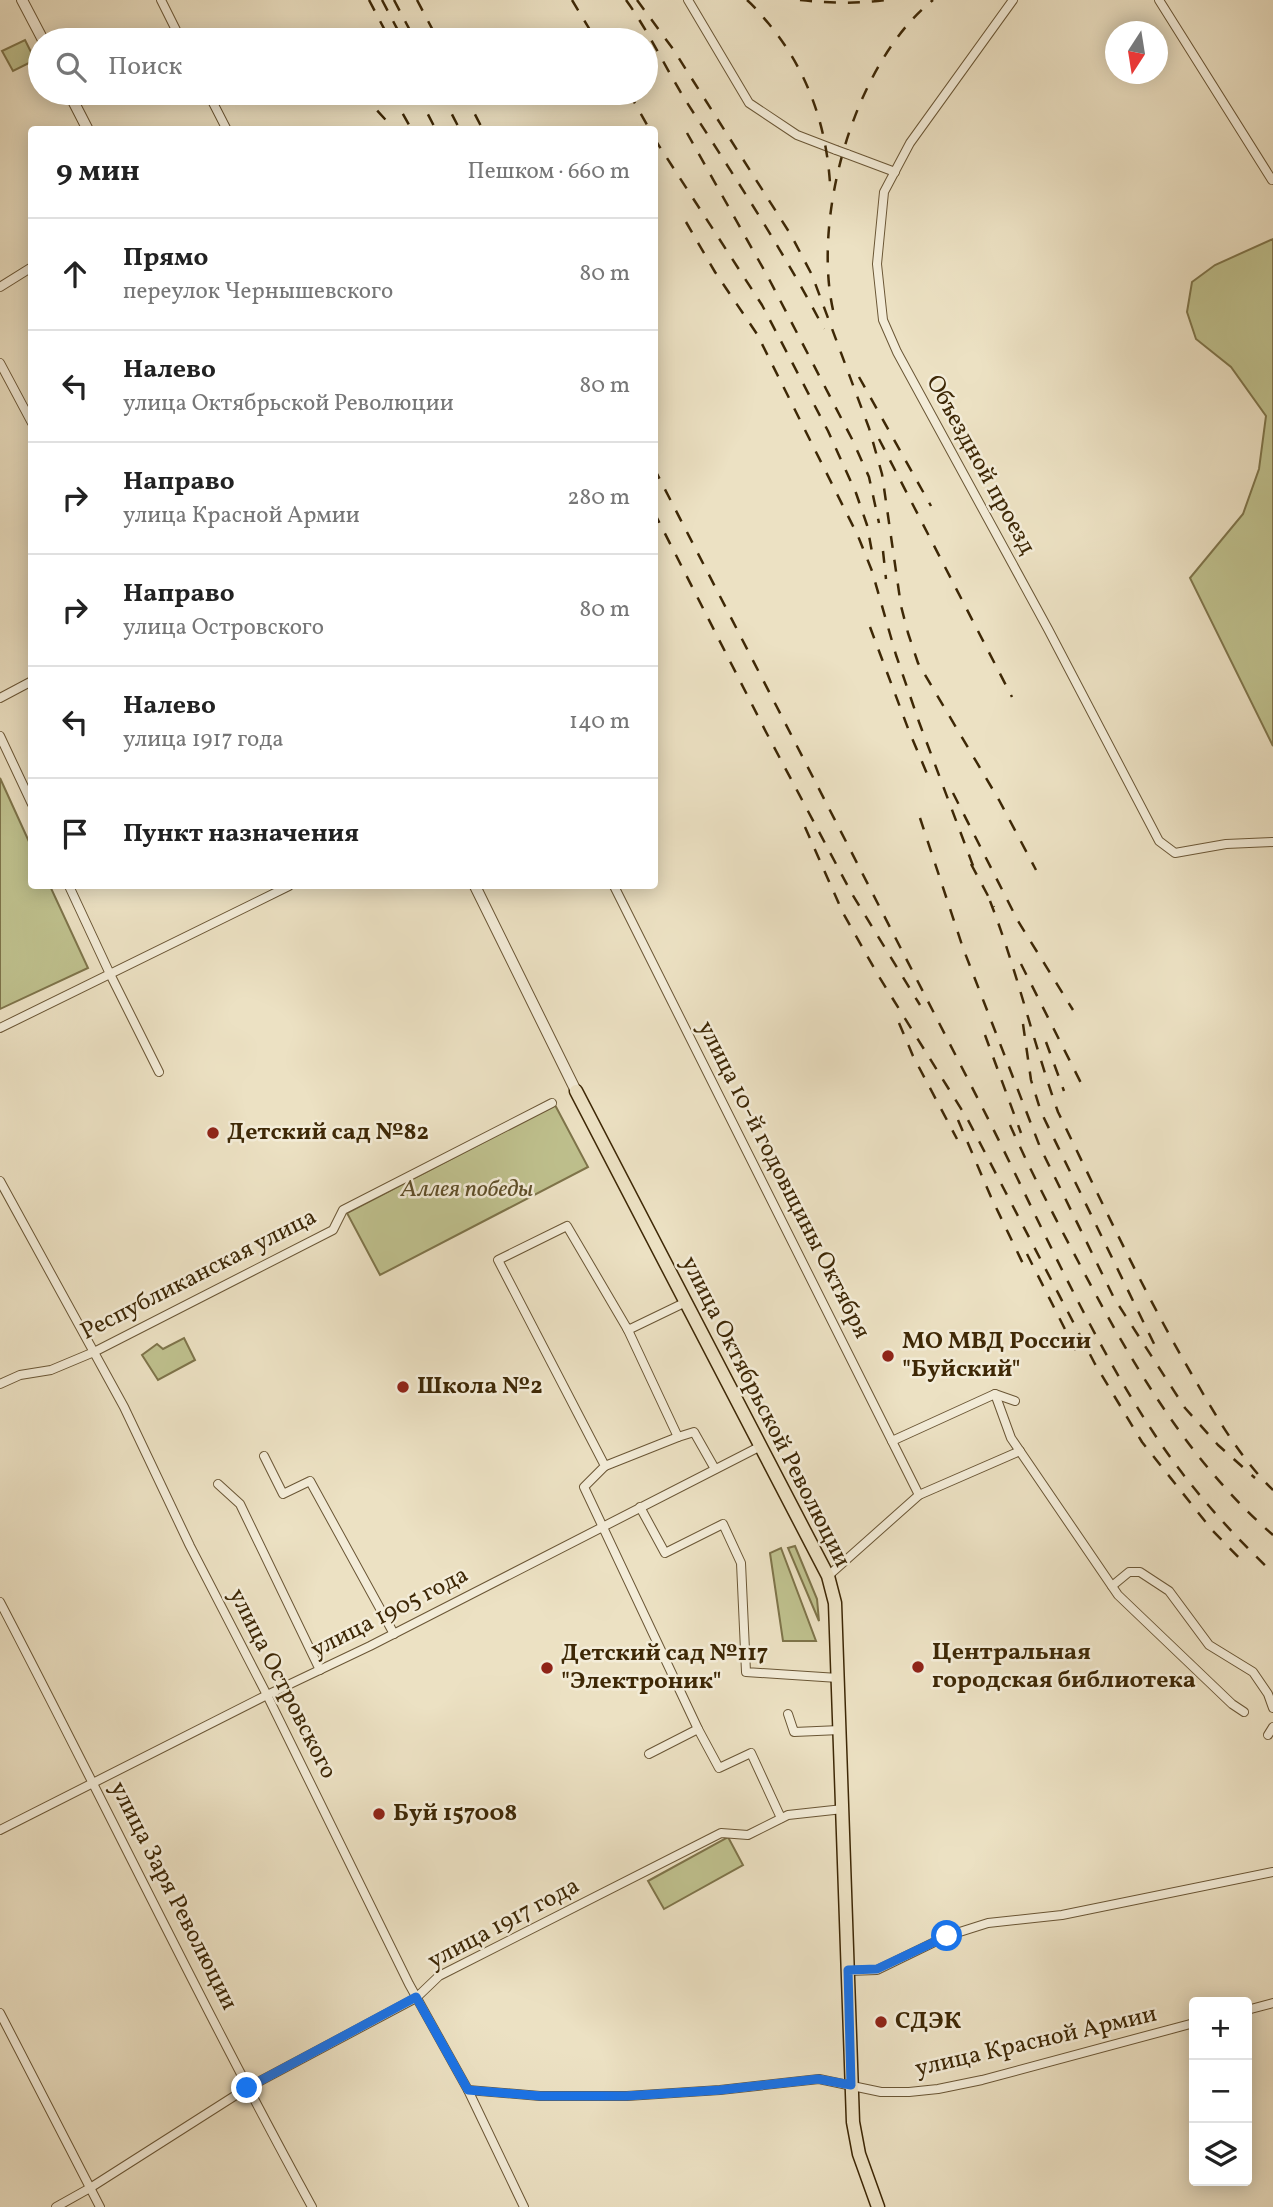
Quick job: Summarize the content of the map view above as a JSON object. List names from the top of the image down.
{
  "streets": {
    "main road": ["улица Октябрьской Революции"],
    "street": [
      "Объездной проезд",
      "улица 10-й годовщины Октября",
      "Республиканская улица",
      "улица 1905 года",
      "улица Островского",
      "улица Заря Революции",
      "улица 1917 года",
      "улица Красной Армии"
    ]
  },
  "crossings": [
    ["Республиканская улица", "улица Островского"],
    ["улица Октябрьской Революции", "улица 1905 года"],
    ["улица Октябрьской Революции", "улица 1917 года"],
    ["улица Октябрьской Революции", "улица Красной Армии"],
    ["улица 1905 года", "улица Островского"],
    ["улица 1905 года", "улица Заря Революции"],
    ["улица Островского", "улица 1917 года"],
    ["улица Островского", "улица Красной Армии"],
    ["улица Заря Революции", "улица 1917 года"]
  ],
  "parks": ["Аллея победы"],
  "places": [
    "Детский сад №82",
    "МО МВД России \"Буйский\"",
    "Школа №2",
    "Центральная городская библиотека",
    "Детский сад №117 \"Электроник\"",
    "Буй 157008",
    "СДЭК"
  ],
  "north": "bottom",
  "page": {
    "search": "Поиск",
    "heading": ["9 мин", "Пешком · 660 m"],
    "list": [
      ["Прямо", "переулок Чернышевского", "80 m"],
      ["Налево", "улица Октябрьской Революции", "80 m"],
      ["Направо", "улица Красной Армии", "280 m"],
      ["Направо", "улица Островского", "80 m"],
      ["Налево", "улица 1917 года", "140 m"],
      "Пункт назначения"
    ],
    "map_buttons": ["+", "−"]
  }
}
